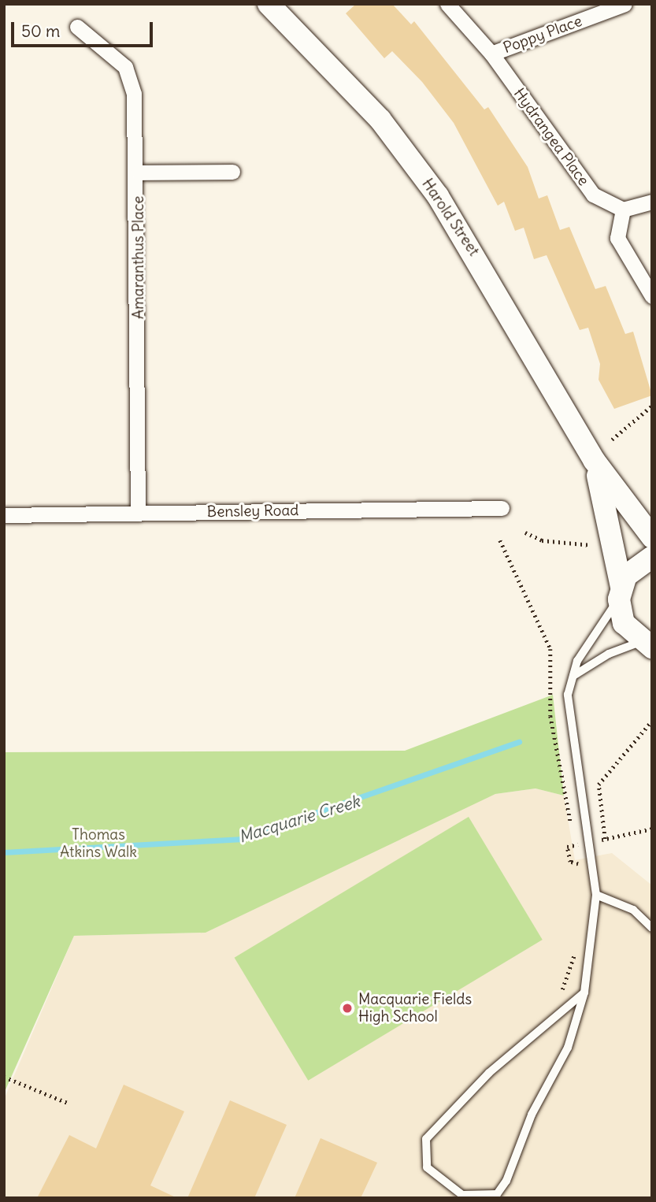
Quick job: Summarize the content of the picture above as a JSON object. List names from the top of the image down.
{
  "streets": {
    "main road": ["Harold Street"],
    "street": [
      "Poppy Place",
      "Hydrangea Place",
      "Amaranthus Place",
      "Bensley Road"
    ]
  },
  "crossings": [
    ["Poppy Place", "Hydrangea Place"],
    ["Amaranthus Place", "Bensley Road"]
  ],
  "water": ["Macquarie Creek"],
  "parks": ["Thomas Atkins Walk"],
  "places": ["Macquarie Fields High School"],
  "scale_bar": "50 m"
}
